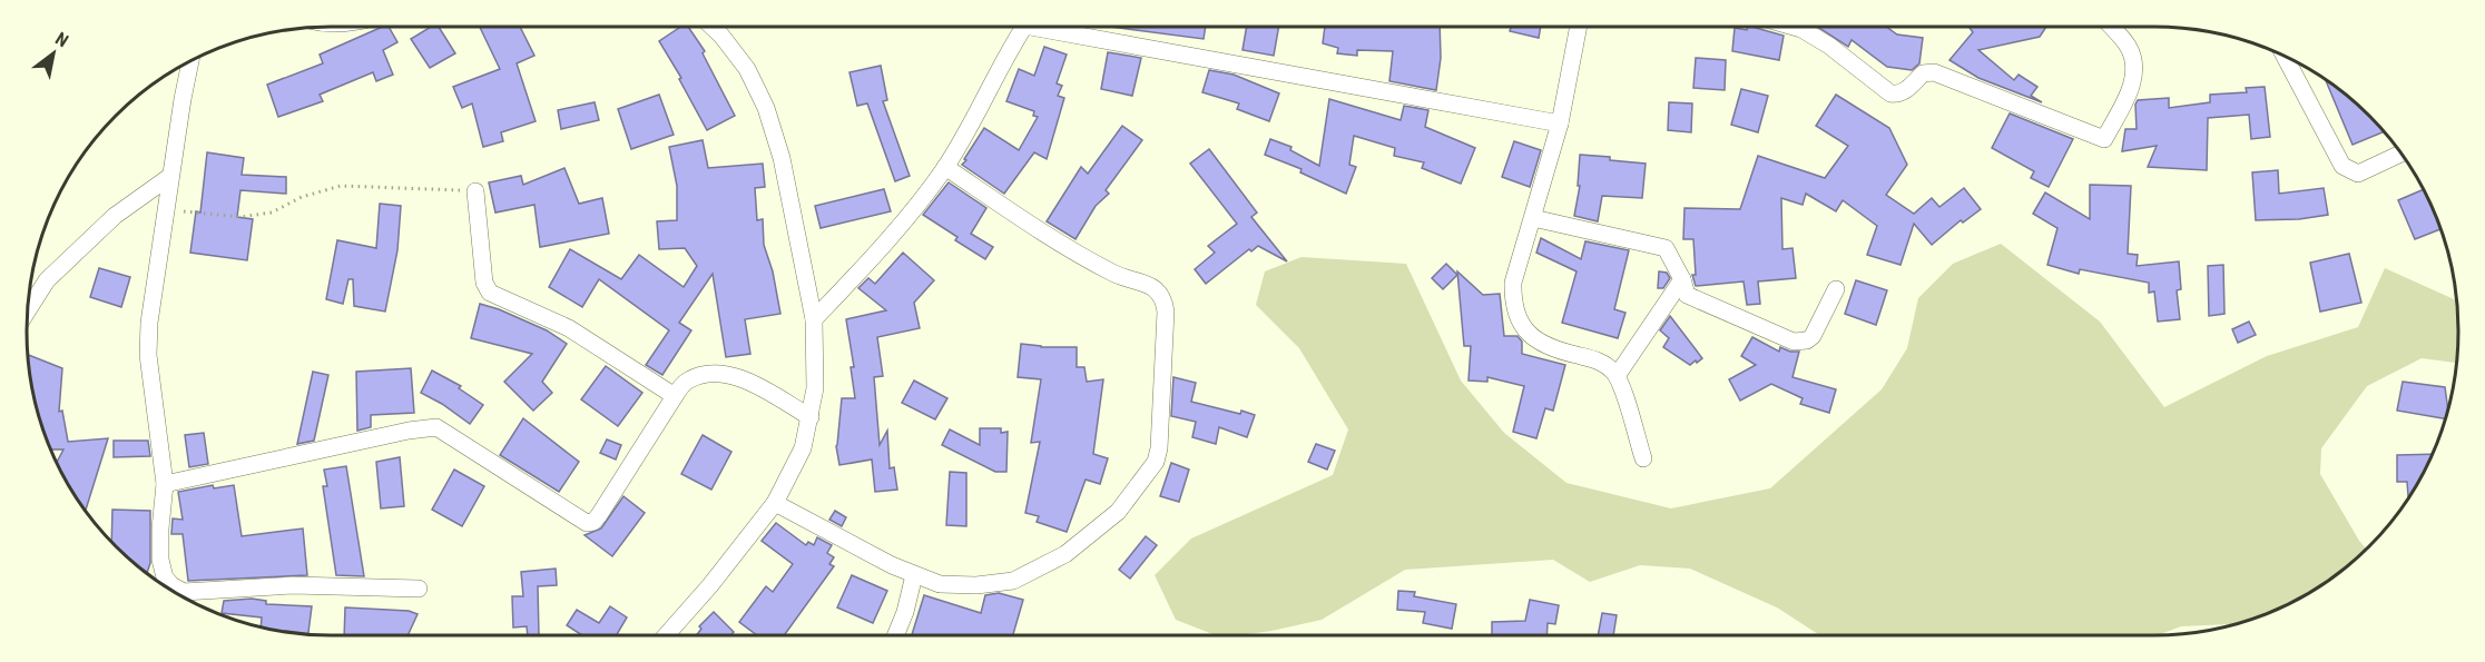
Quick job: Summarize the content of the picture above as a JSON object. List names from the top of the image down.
{
  "north": "top right"
}
